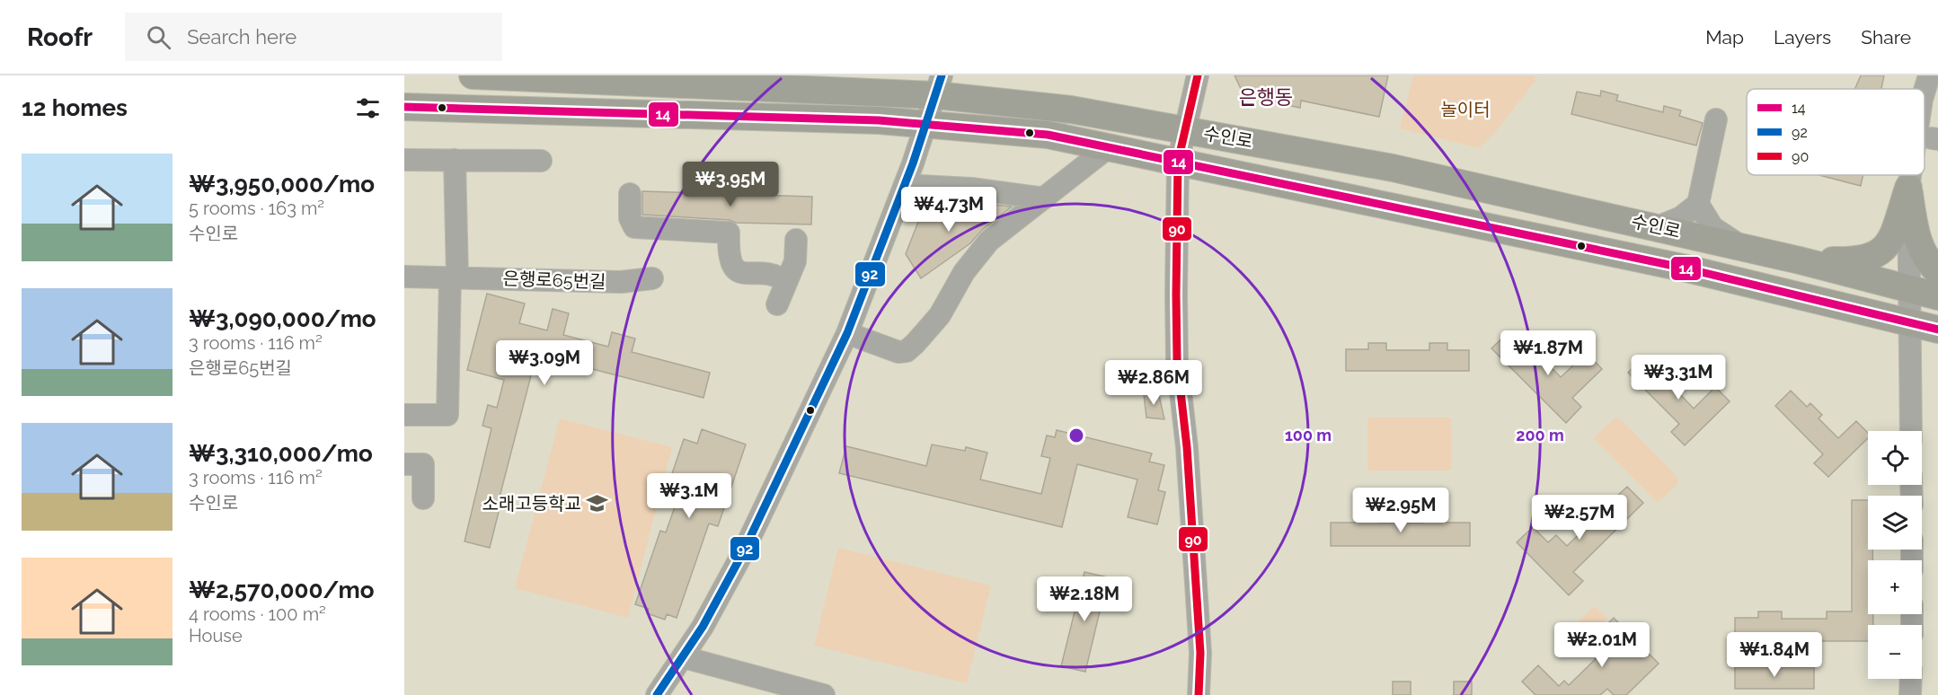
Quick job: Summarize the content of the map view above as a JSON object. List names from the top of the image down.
{
  "streets": {
    "main road": ["수인로"],
    "street": ["은행로65번길"]
  },
  "districts": ["은행동"],
  "parks": ["놀이터"],
  "places": {
    "school or university": ["소래고등학교"]
  },
  "lines": ["transit line 92", "transit line 90", "transit line 14"],
  "legend": ["14", "92", "90"],
  "page": {
    "header": "Roofr",
    "search": "Search here",
    "nav": ["Map", "Layers", "Share"],
    "heading": "12 homes",
    "list": [
      {
        "name": "₩3,950,000/mo",
        "note": "5 rooms · 163 m² · 수인로"
      },
      {
        "name": "₩3,090,000/mo",
        "note": "3 rooms · 116 m² · 은행로65번길"
      },
      {
        "name": "₩3,310,000/mo",
        "note": "3 rooms · 116 m² · 수인로"
      },
      {
        "name": "₩2,570,000/mo",
        "note": "4 rooms · 100 m² · House"
      }
    ],
    "price": [
      "₩3.95M",
      "₩4.73M",
      "₩1.87M",
      "₩3.09M",
      "₩3.31M",
      "₩2.86M",
      "₩3.1M",
      "₩2.95M",
      "₩2.57M",
      "₩2.18M",
      "₩2.01M",
      "₩1.84M"
    ],
    "map_buttons": ["+", "−"]
  },
  "rings": ["100 m", "200 m"]
}
